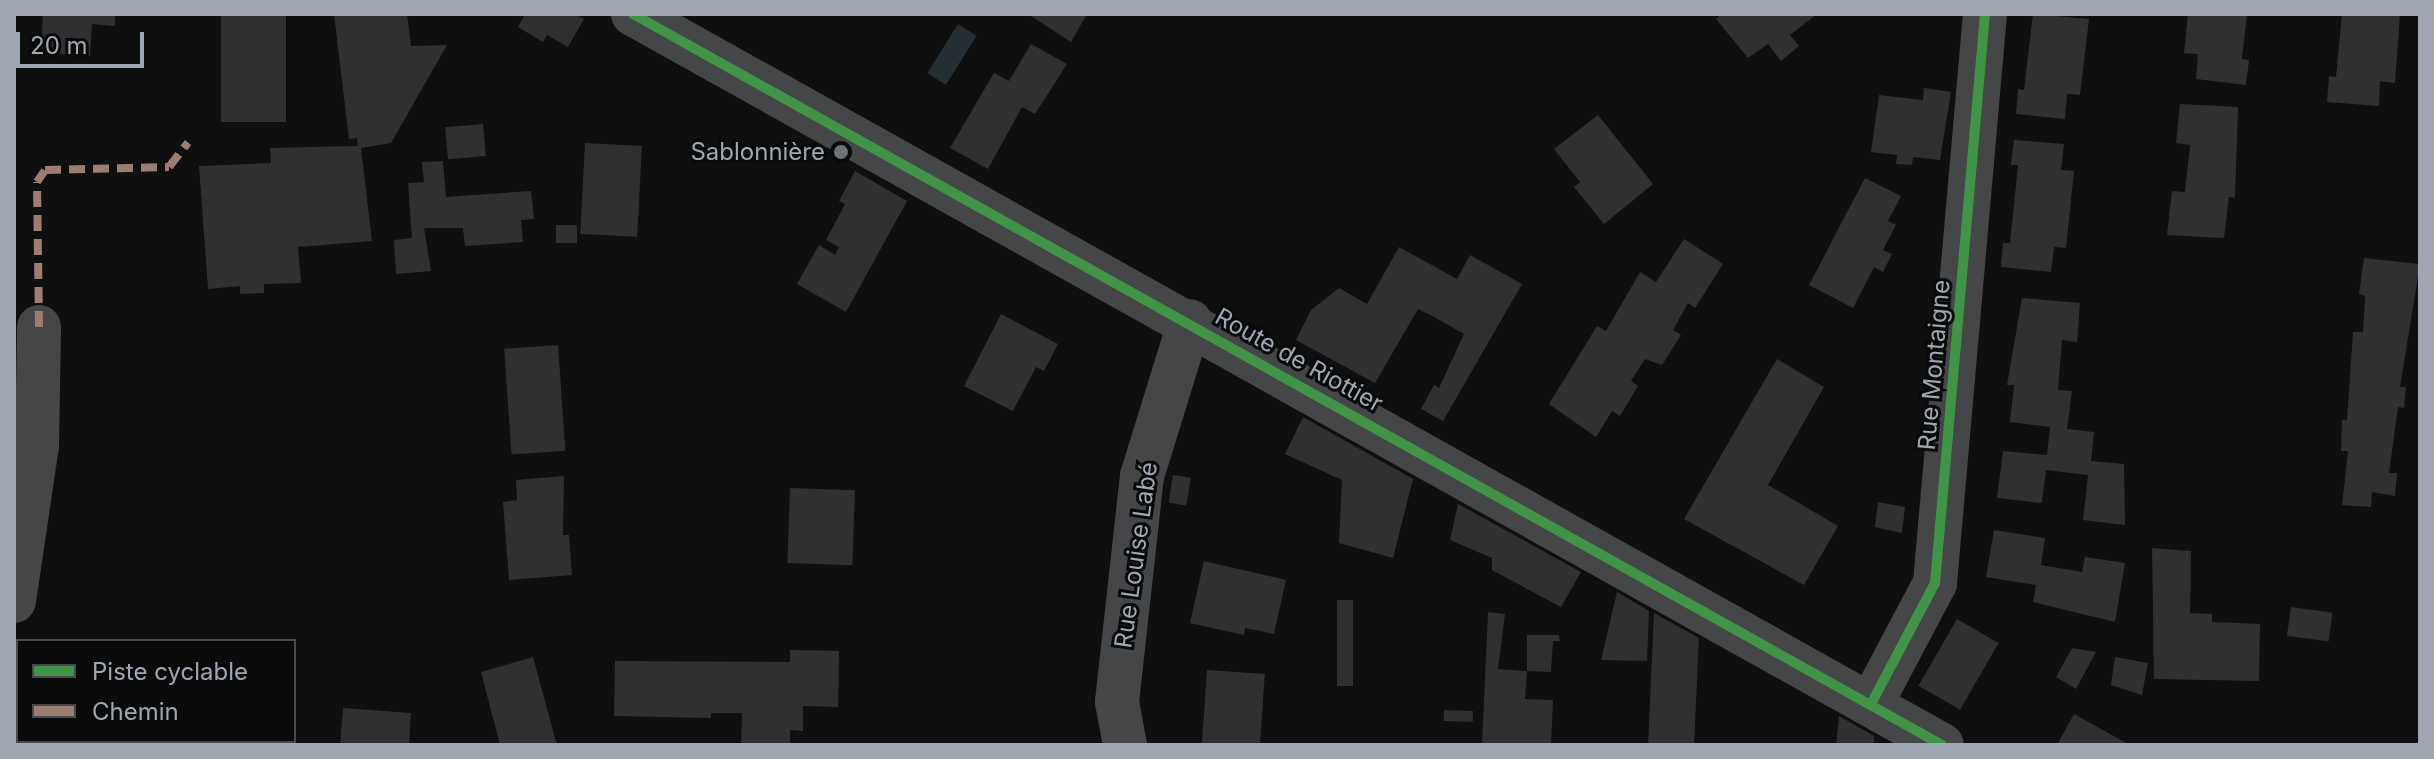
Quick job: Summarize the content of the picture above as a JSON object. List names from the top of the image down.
{
  "streets": {
    "street": ["Route de Riottier", "Rue Montaigne", "Rue Louise Labé"]
  },
  "crossings": [
    ["Route de Riottier", "Rue Montaigne"],
    ["Route de Riottier", "Rue Louise Labé"]
  ],
  "places": ["Sablonnière"],
  "legend": ["Piste cyclable", "Chemin"],
  "scale_bar": "20 m"
}
